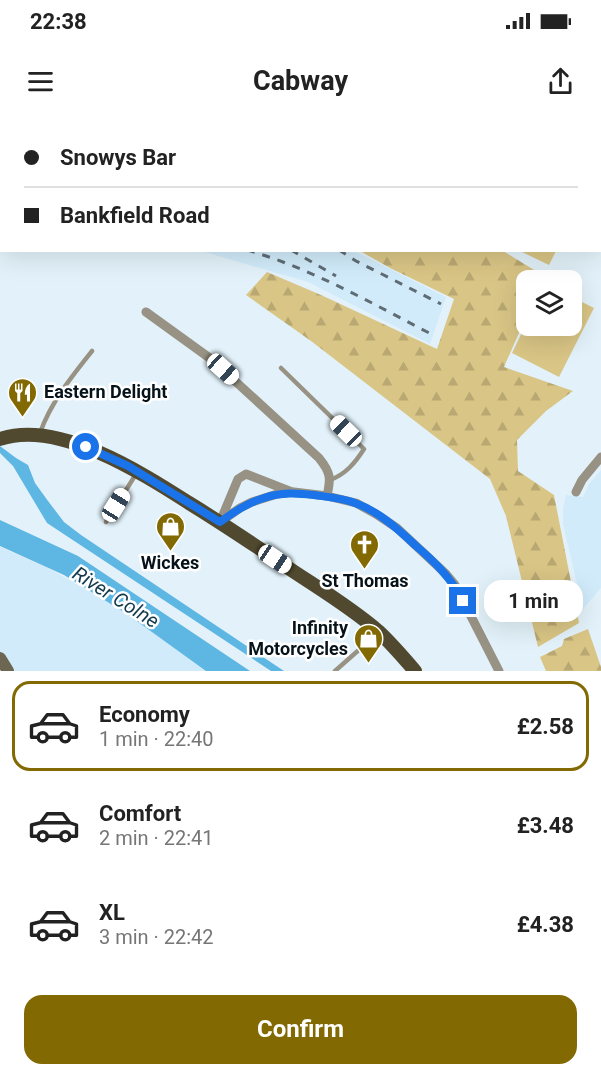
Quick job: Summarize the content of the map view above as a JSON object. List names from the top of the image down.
{
  "water": ["River Colne"],
  "places": {
    "restaurant": ["Eastern Delight"],
    "shop": ["Wickes", "Infinity Motorcycles"],
    "church": ["St Thomas"]
  },
  "page": {
    "status": "22:38",
    "header": "Cabway",
    "banner": ["Snowys Bar", "Bankfield Road"],
    "bubble": "1 min",
    "list": [
      {
        "name": "Economy",
        "note": "1 min · 22:40",
        "value": "£2.58"
      },
      {
        "name": "Comfort",
        "note": "2 min · 22:41",
        "value": "£3.48"
      },
      {
        "name": "XL",
        "note": "3 min · 22:42",
        "value": "£4.38"
      }
    ],
    "buttons": "Confirm"
  }
}
